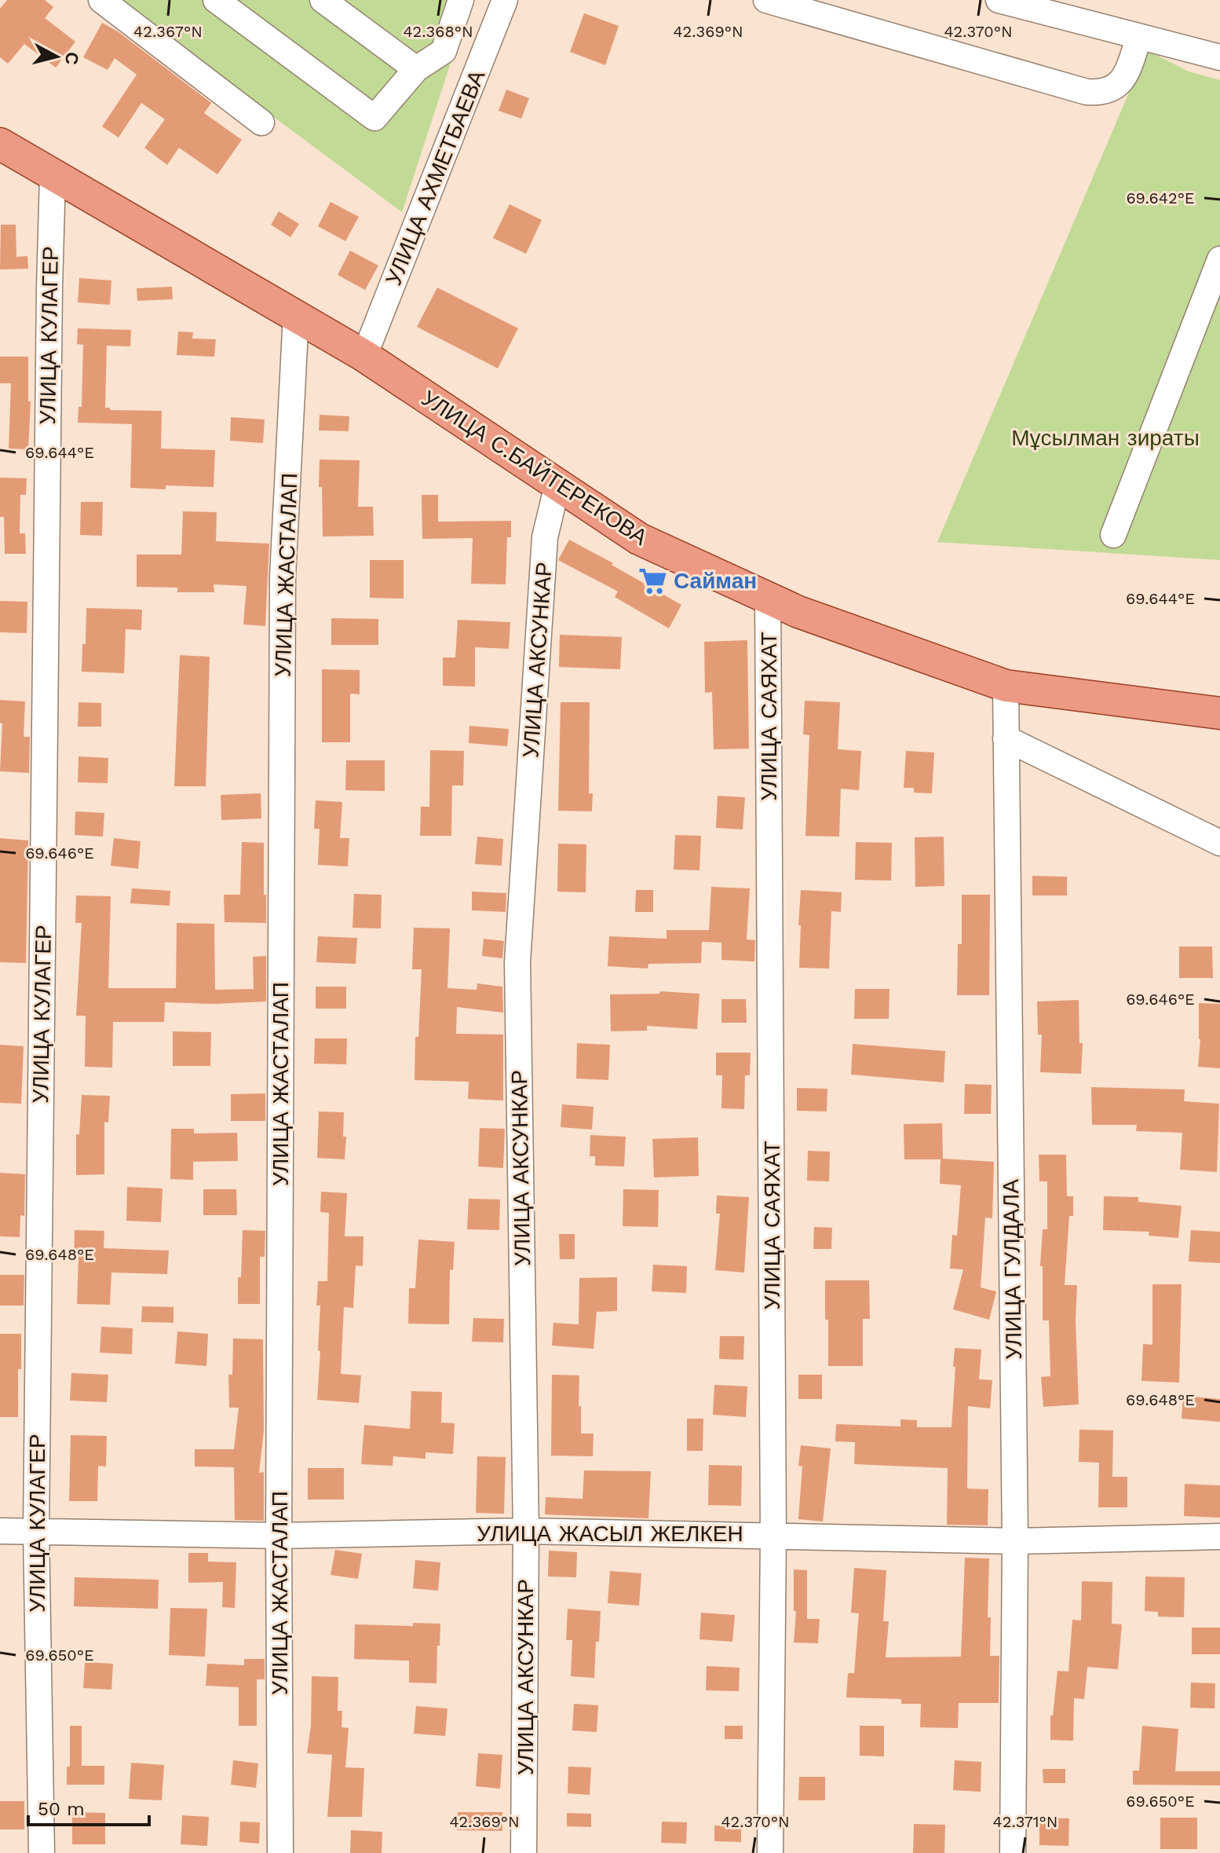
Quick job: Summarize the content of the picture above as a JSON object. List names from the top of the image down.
{
  "streets": {
    "main road": ["УЛИЦА С.БАЙТЕРЕКОВА"],
    "street": [
      "УЛИЦА АХМЕТБАЕВА",
      "УЛИЦА КУЛАГЕР",
      "УЛИЦА ЖАСТАЛАП",
      "УЛИЦА АКСУНКАР",
      "УЛИЦА САЯХАТ",
      "УЛИЦА ГУЛДАЛА",
      "УЛИЦА ЖАСЫЛ ЖЕЛКЕН"
    ]
  },
  "crossings": [
    ["УЛИЦА АХМЕТБАЕВА", "УЛИЦА С.БАЙТЕРЕКОВА"],
    ["УЛИЦА КУЛАГЕР", "УЛИЦА С.БАЙТЕРЕКОВА"],
    ["УЛИЦА КУЛАГЕР", "УЛИЦА ЖАСЫЛ ЖЕЛКЕН"],
    ["УЛИЦА С.БАЙТЕРЕКОВА", "УЛИЦА ЖАСТАЛАП"],
    ["УЛИЦА С.БАЙТЕРЕКОВА", "УЛИЦА АКСУНКАР"],
    ["УЛИЦА С.БАЙТЕРЕКОВА", "УЛИЦА САЯХАТ"],
    ["УЛИЦА С.БАЙТЕРЕКОВА", "УЛИЦА ГУЛДАЛА"],
    ["УЛИЦА ЖАСТАЛАП", "УЛИЦА ЖАСЫЛ ЖЕЛКЕН"],
    ["УЛИЦА АКСУНКАР", "УЛИЦА ЖАСЫЛ ЖЕЛКЕН"],
    ["УЛИЦА САЯХАТ", "УЛИЦА ЖАСЫЛ ЖЕЛКЕН"],
    ["УЛИЦА ГУЛДАЛА", "УЛИЦА ЖАСЫЛ ЖЕЛКЕН"]
  ],
  "parks": ["Мұсылман зираты"],
  "places": {
    "supermarket": ["Сайман"]
  },
  "scale_bar": "50 m",
  "north": "right",
  "coordinates": [
    "42.367°N",
    "42.368°N",
    "42.369°N",
    "42.370°N",
    "69.642°E",
    "69.644°E",
    "69.646°E",
    "69.648°E",
    "69.650°E",
    "42.371°N"
  ]
}
